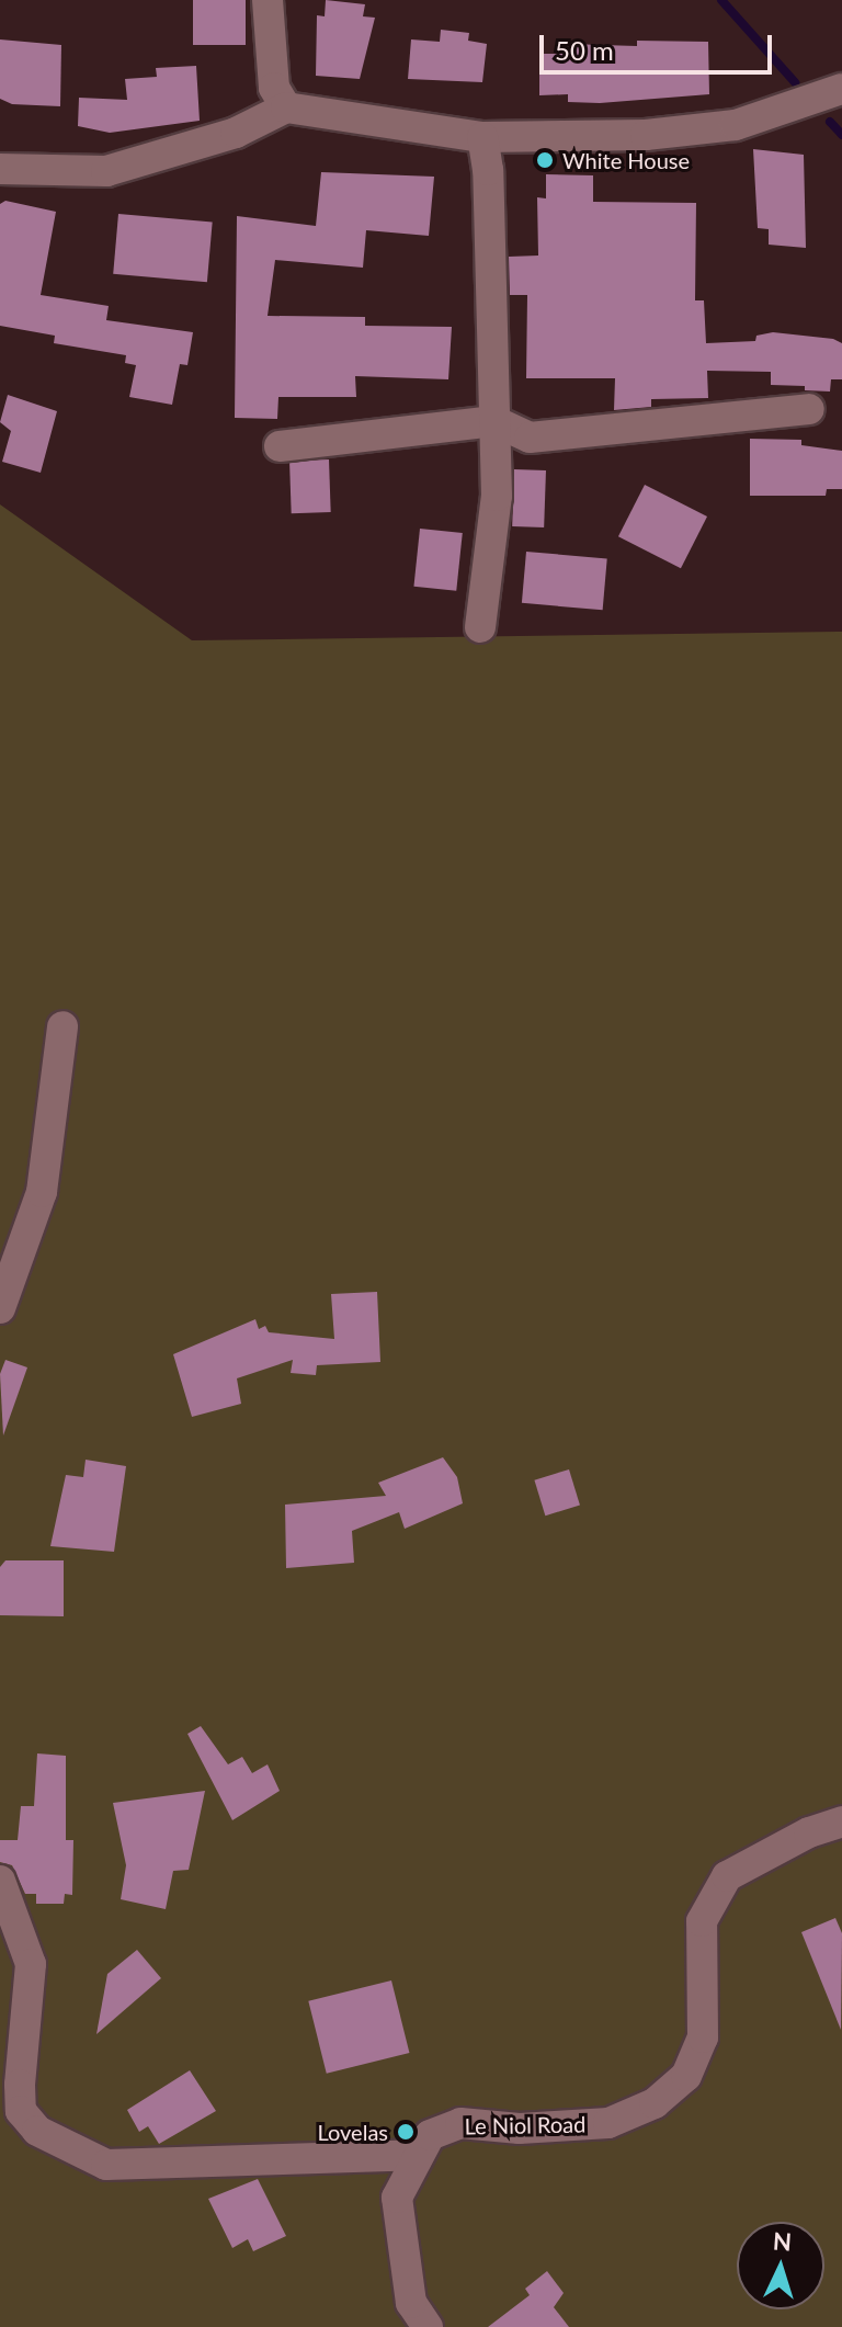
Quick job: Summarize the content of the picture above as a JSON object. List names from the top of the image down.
{
  "streets": {
    "street": ["Le Niol Road"]
  },
  "places": ["White House", "Lovelas"],
  "scale_bar": "50 m",
  "north": "top"
}
